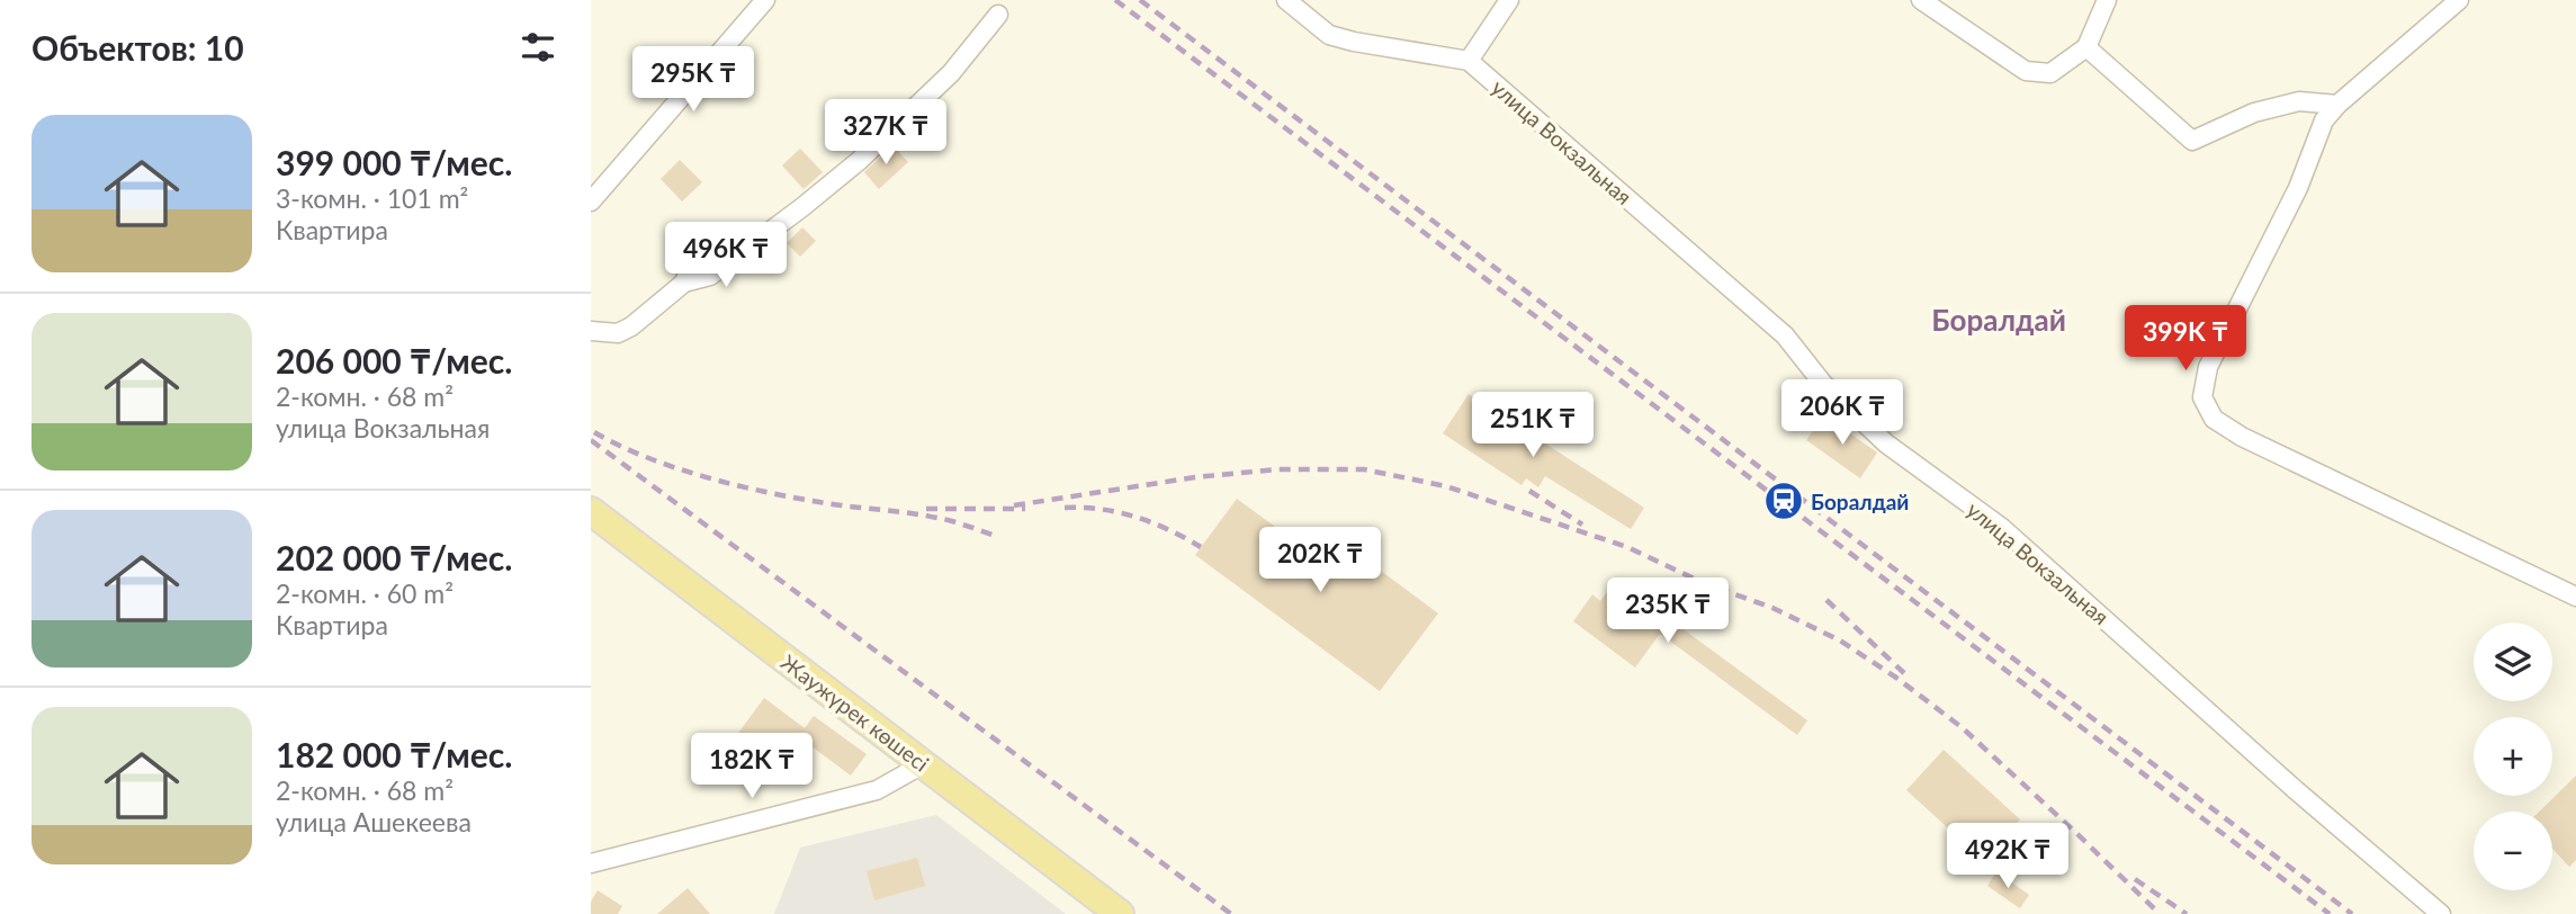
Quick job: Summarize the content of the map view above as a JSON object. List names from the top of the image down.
{
  "streets": {
    "main road": ["Жаужүрек көшесі"],
    "street": ["улица Вокзальная"]
  },
  "districts": ["Боралдай"],
  "places": {
    "station": ["Боралдай"]
  },
  "page": {
    "heading": "Объектов: 10",
    "price": [
      "295K ₸",
      "327K ₸",
      "496K ₸",
      "399K ₸",
      "206K ₸",
      "251K ₸",
      "202K ₸",
      "235K ₸",
      "182K ₸",
      "492K ₸"
    ],
    "list": [
      {
        "name": "399 000 ₸/мес.",
        "note": "3-комн. · 101 m² · Квартира"
      },
      {
        "name": "206 000 ₸/мес.",
        "note": "2-комн. · 68 m² · улица Вокзальная"
      },
      {
        "name": "202 000 ₸/мес.",
        "note": "2-комн. · 60 m² · Квартира"
      },
      {
        "name": "182 000 ₸/мес.",
        "note": "2-комн. · 68 m² · улица Ашекеева"
      }
    ],
    "map_buttons": ["+", "−"]
  }
}
